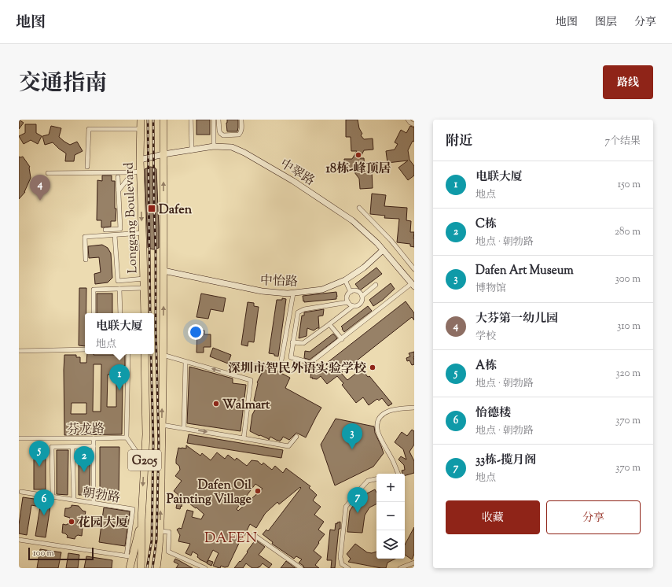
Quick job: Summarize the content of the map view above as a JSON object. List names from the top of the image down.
{
  "streets": {
    "highway": ["Longgang Boulevard", "G205"],
    "main road": ["中翠路", "中怡路"],
    "street": ["芬龙路", "朝勃路"]
  },
  "crossings": [
    ["中翠路", "Longgang Boulevard"],
    ["中翠路", "中怡路"],
    ["中翠路", "G205"],
    ["中怡路", "G205"]
  ],
  "districts": ["DAFEN"],
  "places": {
    "other": [
      "18栋-峰顶居",
      "深圳市智民外语实验学校",
      "Walmart",
      "Dafen Oil Painting Village",
      "花园大厦"
    ],
    "transit": ["Dafen"]
  },
  "scale_bar": "100 m",
  "page": {
    "header": "地图",
    "nav": ["地图", "图层", "分享"],
    "title": "交通指南",
    "buttons": [
      "路线",
      ["收藏", "分享"]
    ],
    "heading": ["附近", "7个结果"],
    "list": [
      {
        "mark": "1",
        "name": "电联大厦",
        "note": "地点",
        "value": "150 m"
      },
      {
        "mark": "2",
        "name": "C栋",
        "note": "地点 · 朝勃路",
        "value": "280 m"
      },
      {
        "mark": "3",
        "name": "Dafen Art Museum",
        "note": "博物馆",
        "value": "300 m"
      },
      {
        "mark": "4",
        "name": "大芬第一幼儿园",
        "note": "学校",
        "value": "310 m"
      },
      {
        "mark": "5",
        "name": "A栋",
        "note": "地点 · 朝勃路",
        "value": "320 m"
      },
      {
        "mark": "6",
        "name": "怡德楼",
        "note": "地点 · 朝勃路",
        "value": "370 m"
      },
      {
        "mark": "7",
        "name": "33栋-揽月阁",
        "note": "地点",
        "value": "370 m"
      }
    ],
    "pins": [
      "4",
      "1",
      "3",
      "5",
      "2",
      "7",
      "6"
    ],
    "popup": ["电联大厦", "地点"],
    "map_buttons": ["+", "−"],
    "scale": "100 m"
  }
}
